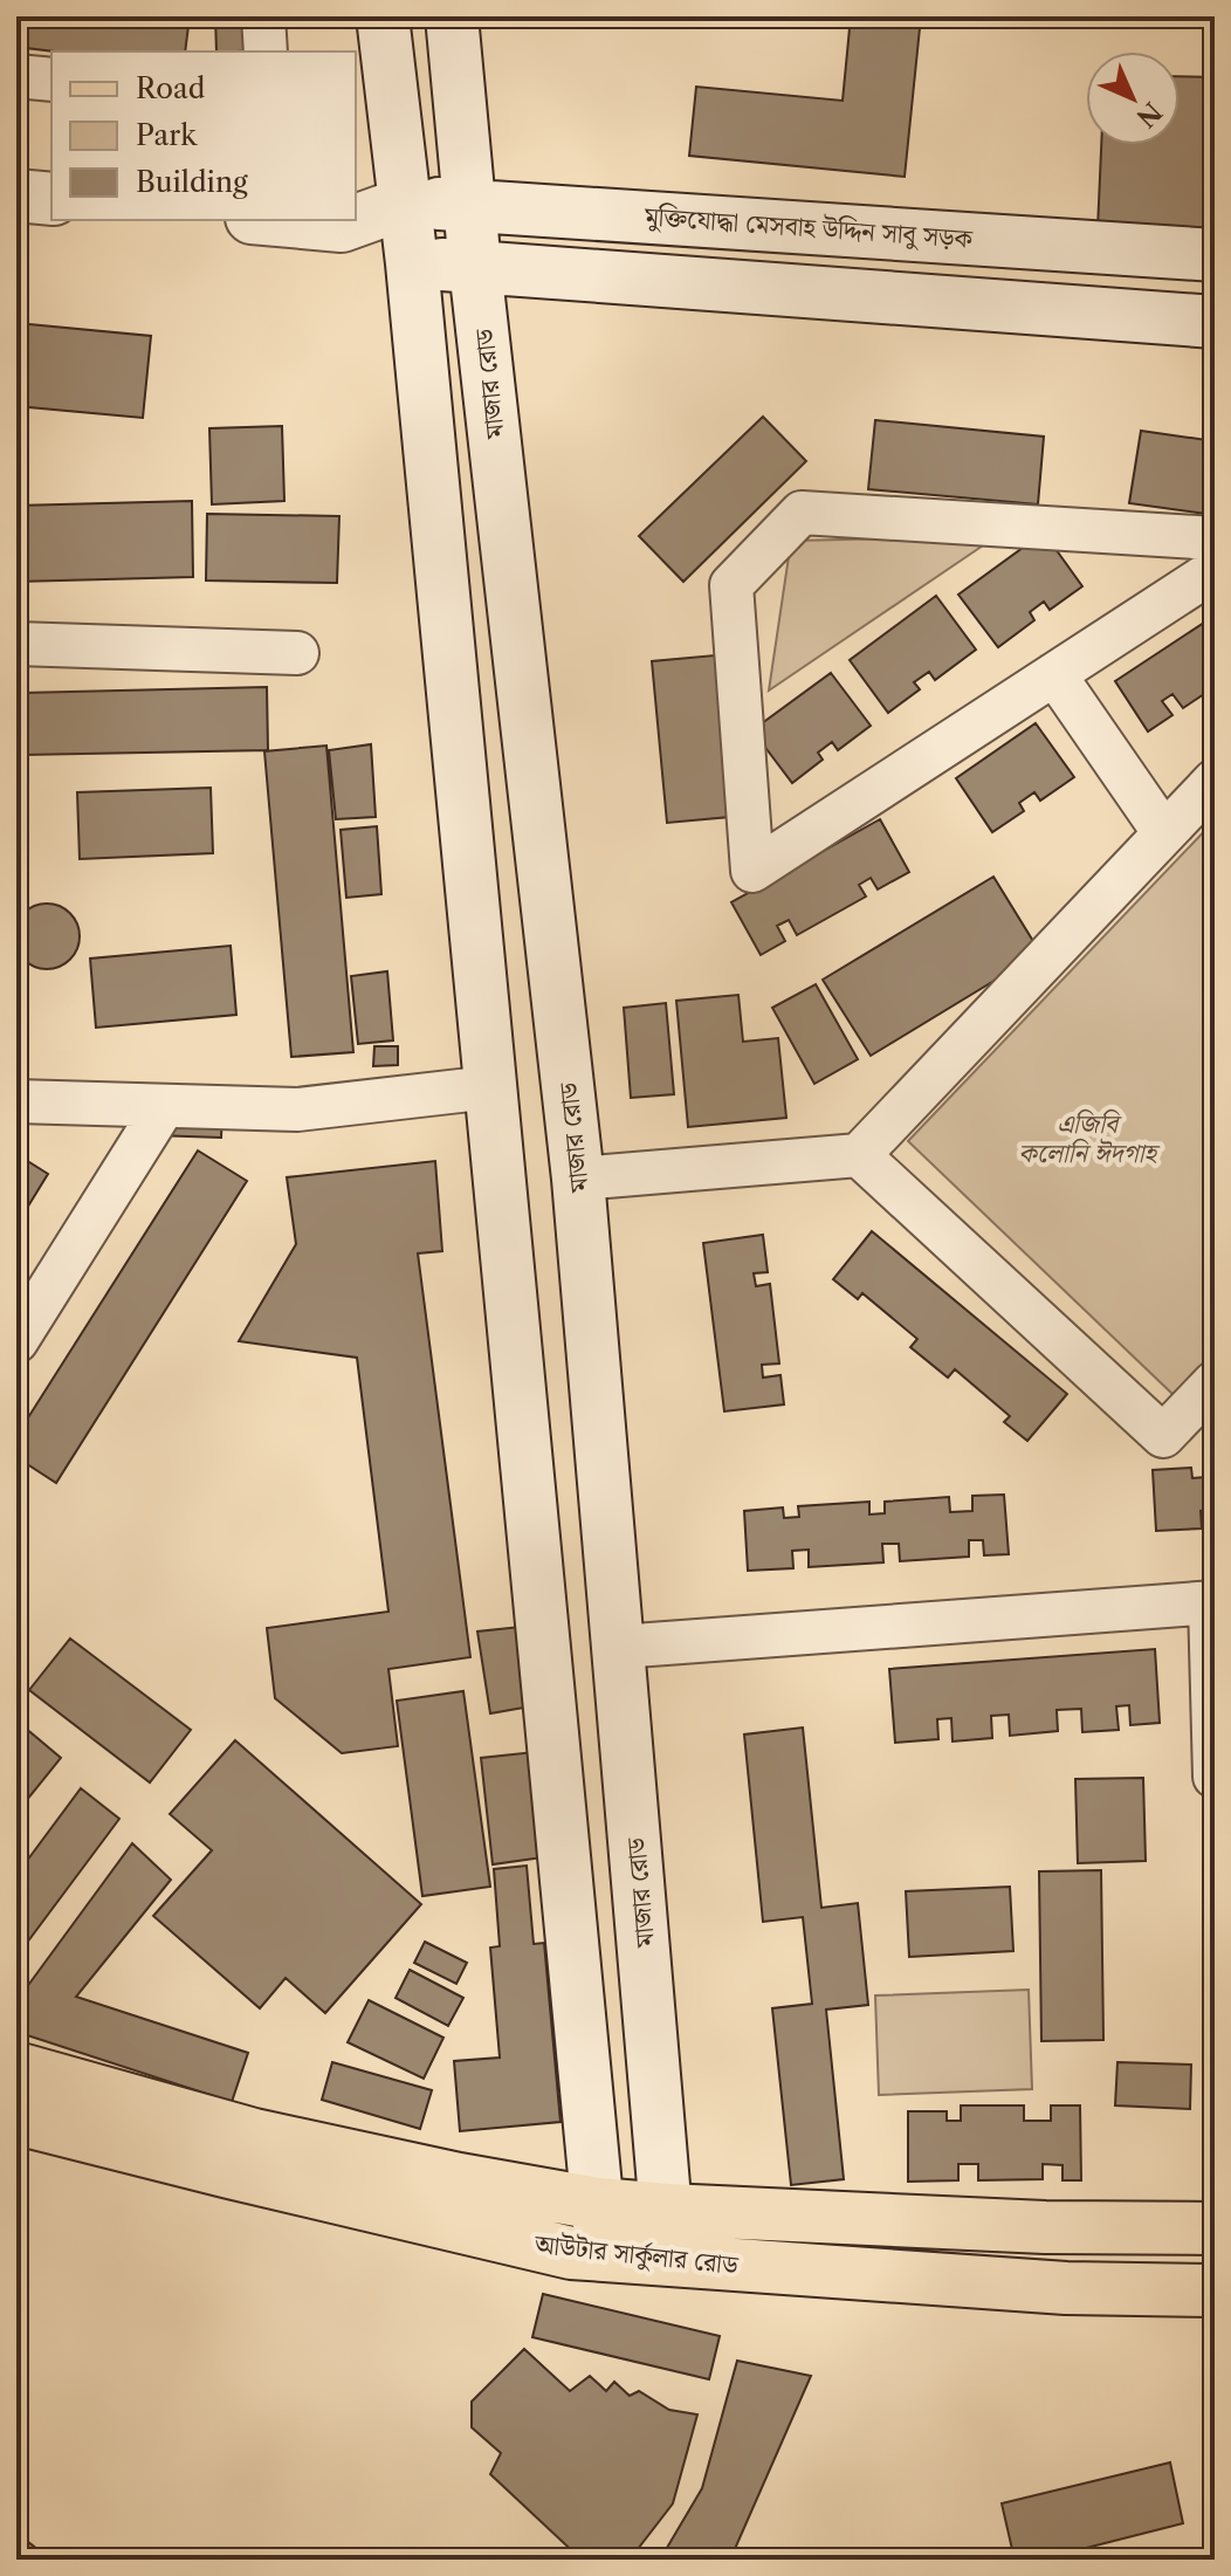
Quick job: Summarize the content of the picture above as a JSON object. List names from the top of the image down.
{
  "streets": {
    "main road": ["মুক্তিযোদ্ধা মেসবাহ উদ্দিন সাবু সড়ক", "মাজার রোড", "আউটার সার্কুলার রোড"]
  },
  "crossings": [
    ["মুক্তিযোদ্ধা মেসবাহ উদ্দিন সাবু সড়ক", "মাজার রোড"],
    ["মাজার রোড", "আউটার সার্কুলার রোড"]
  ],
  "parks": ["এজিবি কলোনি ঈদগাহ"],
  "legend": ["Road", "Park", "Building"],
  "north": "bottom right"
}
